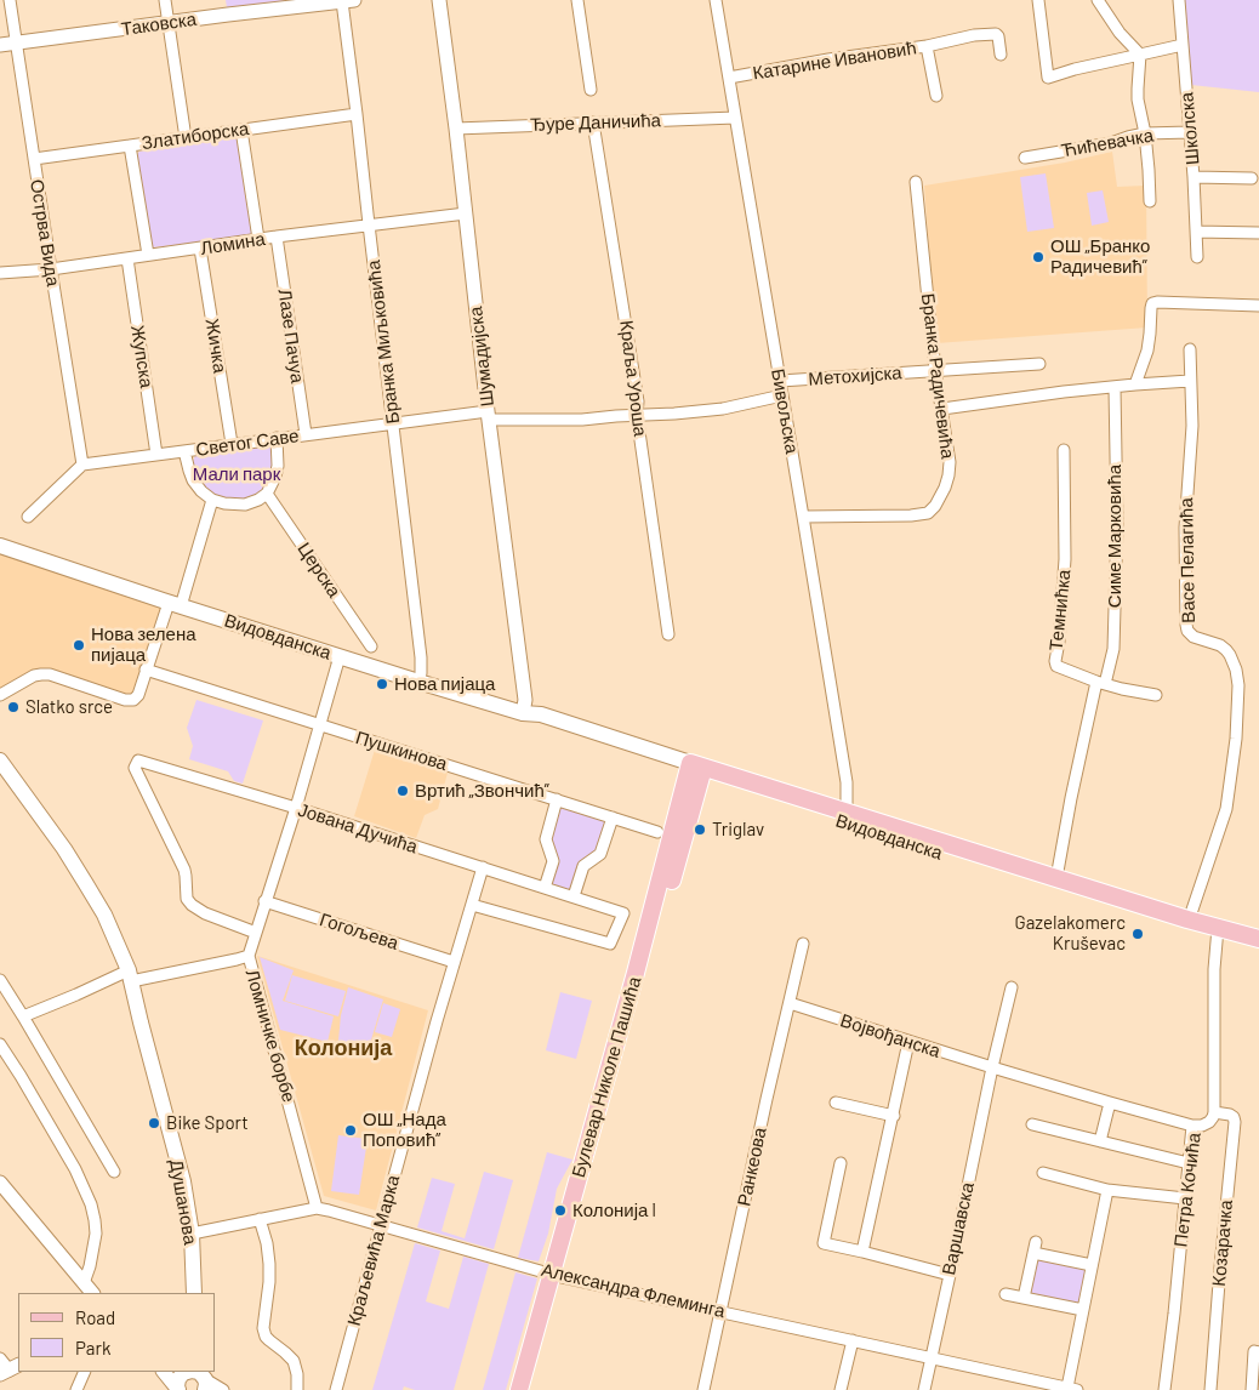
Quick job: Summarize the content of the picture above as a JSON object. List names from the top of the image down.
{
  "streets": {
    "main road": ["Видовданска", "Булевар Николе Пашића", "Душанова"],
    "street": [
      "Таковска",
      "Катарине Ивановић",
      "Ђуре Даничића",
      "Школска",
      "Златиборска",
      "Ћићевачка",
      "Острва Вида",
      "Ломина",
      "Лазе Пачуа",
      "Бранка Миљковића",
      "Жичка",
      "Жупска",
      "Шумадијска",
      "Метохијска",
      "Бранка Радичевића",
      "Краља Уроша",
      "Бивољска",
      "Светог Саве",
      "Симе Марковића",
      "Васе Пелагића",
      "Церска",
      "Темнићка",
      "Пушкинова",
      "Јована Дучића",
      "Гогољева",
      "Ломничке борбе",
      "Војвођанска",
      "Ранкеова",
      "Петра Кочића",
      "Варшавска",
      "Козарачка",
      "Краљевића Марка",
      "Александра Флеминга"
    ]
  },
  "crossings": [
    ["Таковска", "Острва Вида"],
    ["Таковска", "Бранка Миљковића"],
    ["Катарине Ивановић", "Бивољска"],
    ["Ђуре Даничића", "Шумадијска"],
    ["Ђуре Даничића", "Краља Уроша"],
    ["Ђуре Даничића", "Бивољска"],
    ["Школска", "Ћићевачка"],
    ["Златиборска", "Острва Вида"],
    ["Златиборска", "Бранка Миљковића"],
    ["Острва Вида", "Ломина"],
    ["Острва Вида", "Светог Саве"],
    ["Ломина", "Лазе Пачуа"],
    ["Ломина", "Бранка Миљковића"],
    ["Ломина", "Жичка"],
    ["Ломина", "Жупска"],
    ["Ломина", "Шумадијска"],
    ["Лазе Пачуа", "Светог Саве"],
    ["Бранка Миљковића", "Светог Саве"],
    ["Бранка Миљковића", "Видовданска"],
    ["Жичка", "Светог Саве"],
    ["Жупска", "Светог Саве"],
    ["Шумадијска", "Светог Саве"],
    ["Шумадијска", "Видовданска"],
    ["Метохијска", "Бранка Радичевића"],
    ["Метохијска", "Бивољска"],
    ["Бранка Радичевића", "Бивољска"],
    ["Краља Уроша", "Светог Саве"],
    ["Бивољска", "Светог Саве"],
    ["Бивољска", "Видовданска"],
    ["Симе Марковића", "Темнићка"],
    ["Симе Марковића", "Видовданска"],
    ["Васе Пелагића", "Видовданска"],
    ["Видовданска", "Ломничке борбе"],
    ["Видовданска", "Булевар Николе Пашића"],
    ["Видовданска", "Петра Кочића"],
    ["Пушкинова", "Ломничке борбе"],
    ["Јована Дучића", "Ломничке борбе"],
    ["Јована Дучића", "Краљевића Марка"],
    ["Гогољева", "Ломничке борбе"],
    ["Гогољева", "Краљевића Марка"],
    ["Ломничке борбе", "Александра Флеминга"],
    ["Војвођанска", "Ранкеова"],
    ["Војвођанска", "Петра Кочића"],
    ["Војвођанска", "Варшавска"],
    ["Булевар Николе Пашића", "Александра Флеминга"],
    ["Ранкеова", "Александра Флеминга"],
    ["Петра Кочића", "Козарачка"],
    ["Душанова", "Александра Флеминга"],
    ["Варшавска", "Александра Флеминга"],
    ["Краљевића Марка", "Александра Флеминга"]
  ],
  "districts": ["Колонија"],
  "parks": ["Мали парк"],
  "places": [
    "ОШ „Бранко Радичевић”",
    "Нова зелена пијаца",
    "Нова пијаца",
    "Slatko srce",
    "Вртић „Звончић”",
    "Triglav",
    "Gazelakomerc Kruševac",
    "Bike Sport",
    "ОШ „Нада Поповић”",
    "Колонија I"
  ],
  "legend": ["Road", "Park"]
}
